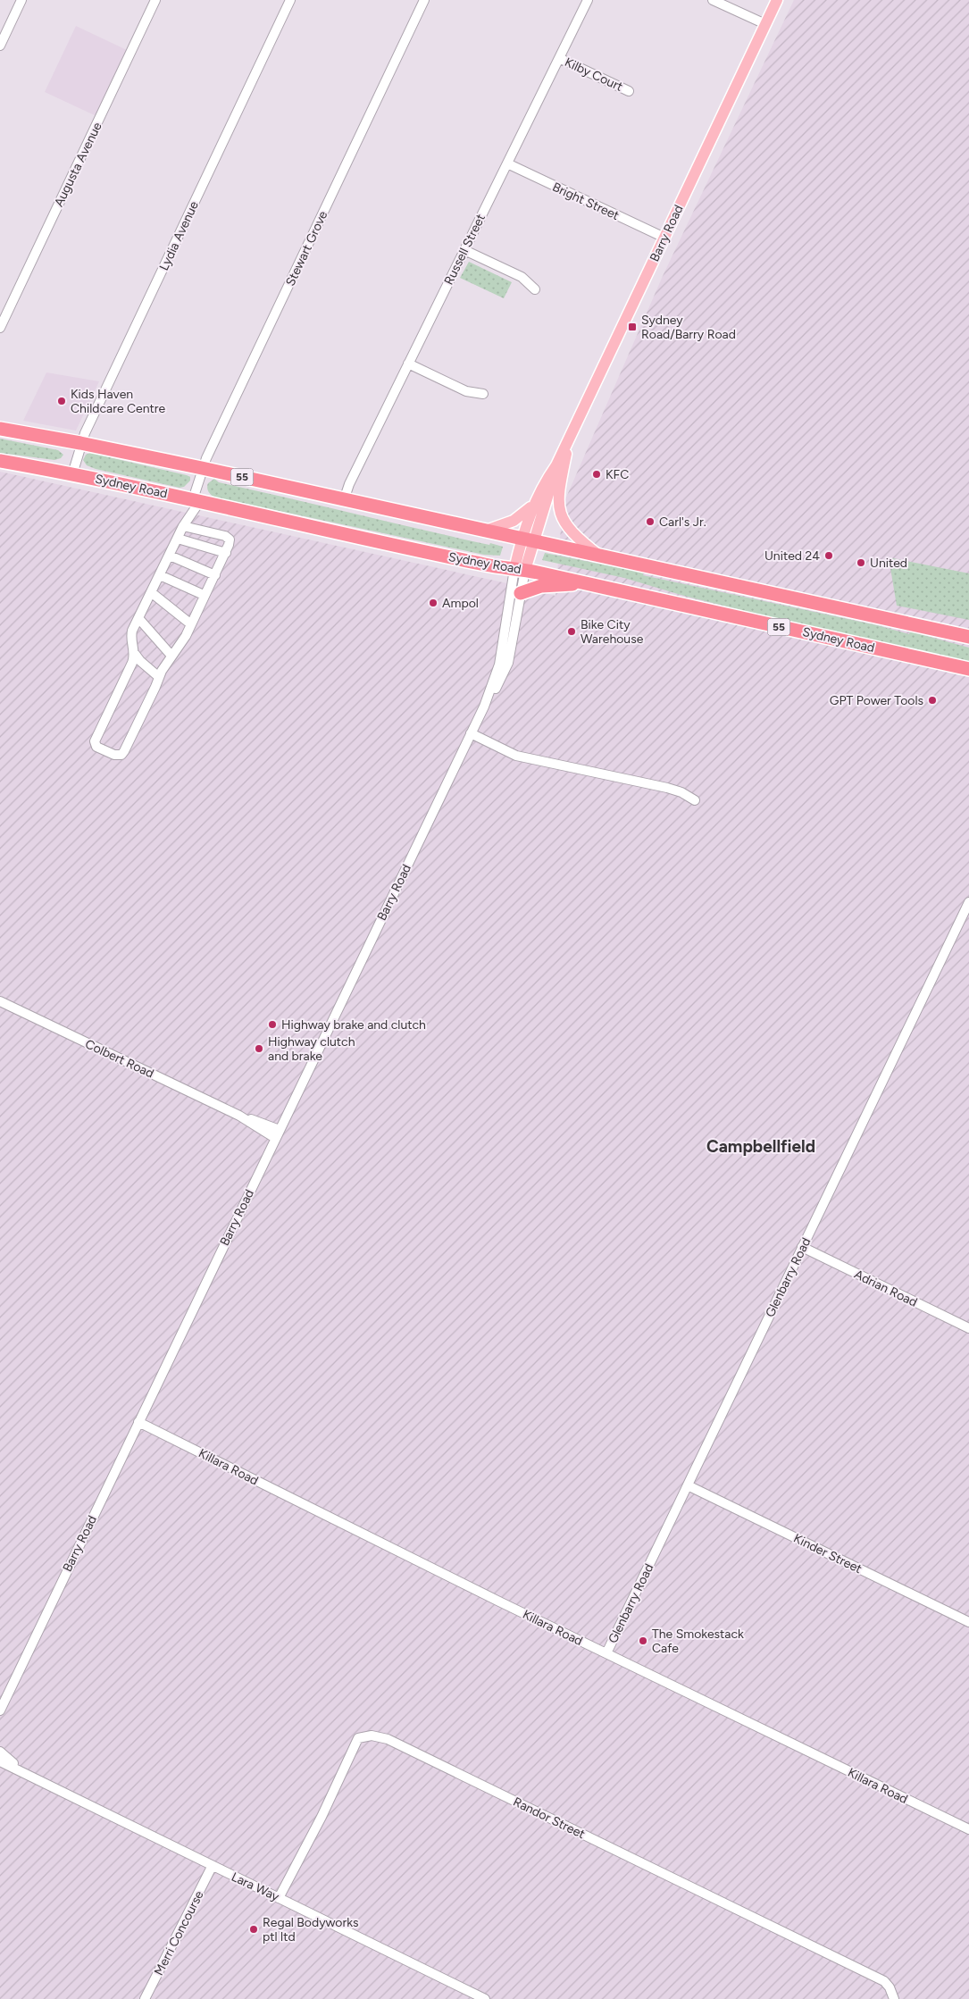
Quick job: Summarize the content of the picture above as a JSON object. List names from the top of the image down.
{
  "streets": {
    "highway": ["55", "Sydney Road"],
    "main road": ["Barry Road"],
    "street": [
      "Kilby Court",
      "Augusta Avenue",
      "Bright Street",
      "Lydia Avenue",
      "Stewart Grove",
      "Russell Street",
      "Colbert Road",
      "Glenbarry Road",
      "Adrian Road",
      "Killara Road",
      "Kinder Street",
      "Randor Street",
      "Lara Way",
      "Merri Concourse"
    ]
  },
  "crossings": [
    ["Kilby Court", "Russell Street"],
    ["Bright Street", "Barry Road"],
    ["Bright Street", "Russell Street"],
    ["Barry Road", "55"],
    ["Barry Road", "Sydney Road"],
    ["Barry Road", "Colbert Road"],
    ["Barry Road", "Killara Road"],
    ["Lydia Avenue", "55"],
    ["Lydia Avenue", "Sydney Road"],
    ["Stewart Grove", "55"],
    ["Stewart Grove", "Sydney Road"],
    ["Russell Street", "55"],
    ["Glenbarry Road", "Adrian Road"],
    ["Glenbarry Road", "Killara Road"],
    ["Glenbarry Road", "Kinder Street"],
    ["Randor Street", "Lara Way"],
    ["Lara Way", "Merri Concourse"]
  ],
  "districts": ["Campbellfield"],
  "places": {
    "transit": ["Sydney Road/Barry Road"],
    "other": [
      "Kids Haven Childcare Centre",
      "KFC",
      "Carl's Jr.",
      "United 24",
      "United",
      "Ampol",
      "Bike City Warehouse",
      "GPT Power Tools",
      "Highway brake and clutch",
      "Highway clutch and brake",
      "The Smokestack Cafe",
      "Regal Bodyworks ptl ltd"
    ]
  }
}
